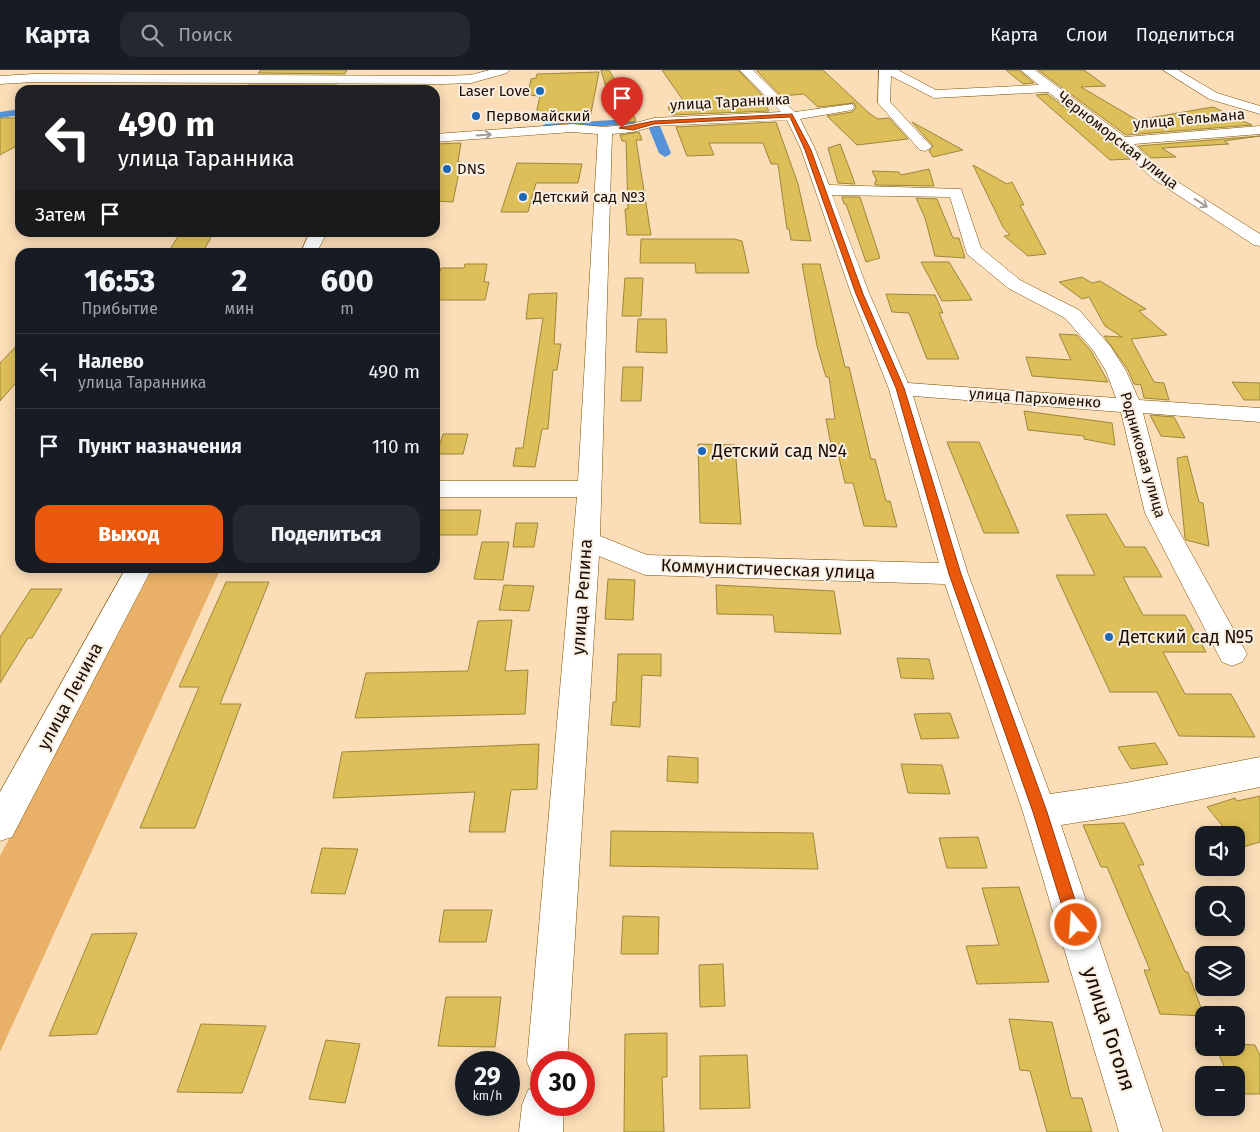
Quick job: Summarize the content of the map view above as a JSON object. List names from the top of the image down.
{
  "streets": {
    "street": [
      "улица Таранника",
      "улица Тельмана",
      "Черноморская улица",
      "улица Пархоменко",
      "Родниковая улица",
      "Коммунистическая улица",
      "улица Репина",
      "улица Ленина",
      "улица Гоголя"
    ]
  },
  "crossings": [
    ["улица Таранника", "улица Репина"],
    ["улица Таранника", "улица Гоголя"],
    ["улица Тельмана", "Черноморская улица"],
    ["улица Пархоменко", "Родниковая улица"],
    ["улица Пархоменко", "улица Гоголя"],
    ["Родниковая улица", "улица Гоголя"],
    ["Коммунистическая улица", "улица Репина"],
    ["Коммунистическая улица", "улица Гоголя"]
  ],
  "one_way": ["Черноморская улица"],
  "places": [
    "Laser Love",
    "Первомайский",
    "DNS",
    "Детский сад №3",
    "Детский сад №4",
    "Детский сад №5"
  ],
  "page": {
    "header": "Карта",
    "search": "Поиск",
    "nav": ["Карта", "Слои", "Поделиться"],
    "turn": ["490 m", "улица Таранника"],
    "then": "Затем",
    "eta": [
      "16:53",
      "Прибытие",
      "2",
      "мин",
      "600",
      "m"
    ],
    "list": [
      {
        "name": "Налево",
        "note": "улица Таранника",
        "value": "490 m"
      },
      {
        "name": "Пункт назначения",
        "value": "110 m"
      }
    ],
    "buttons": ["Выход", "Поделиться"],
    "map_buttons": ["+", "−"],
    "speed": "29 km/h",
    "limit": "30"
  }
}
